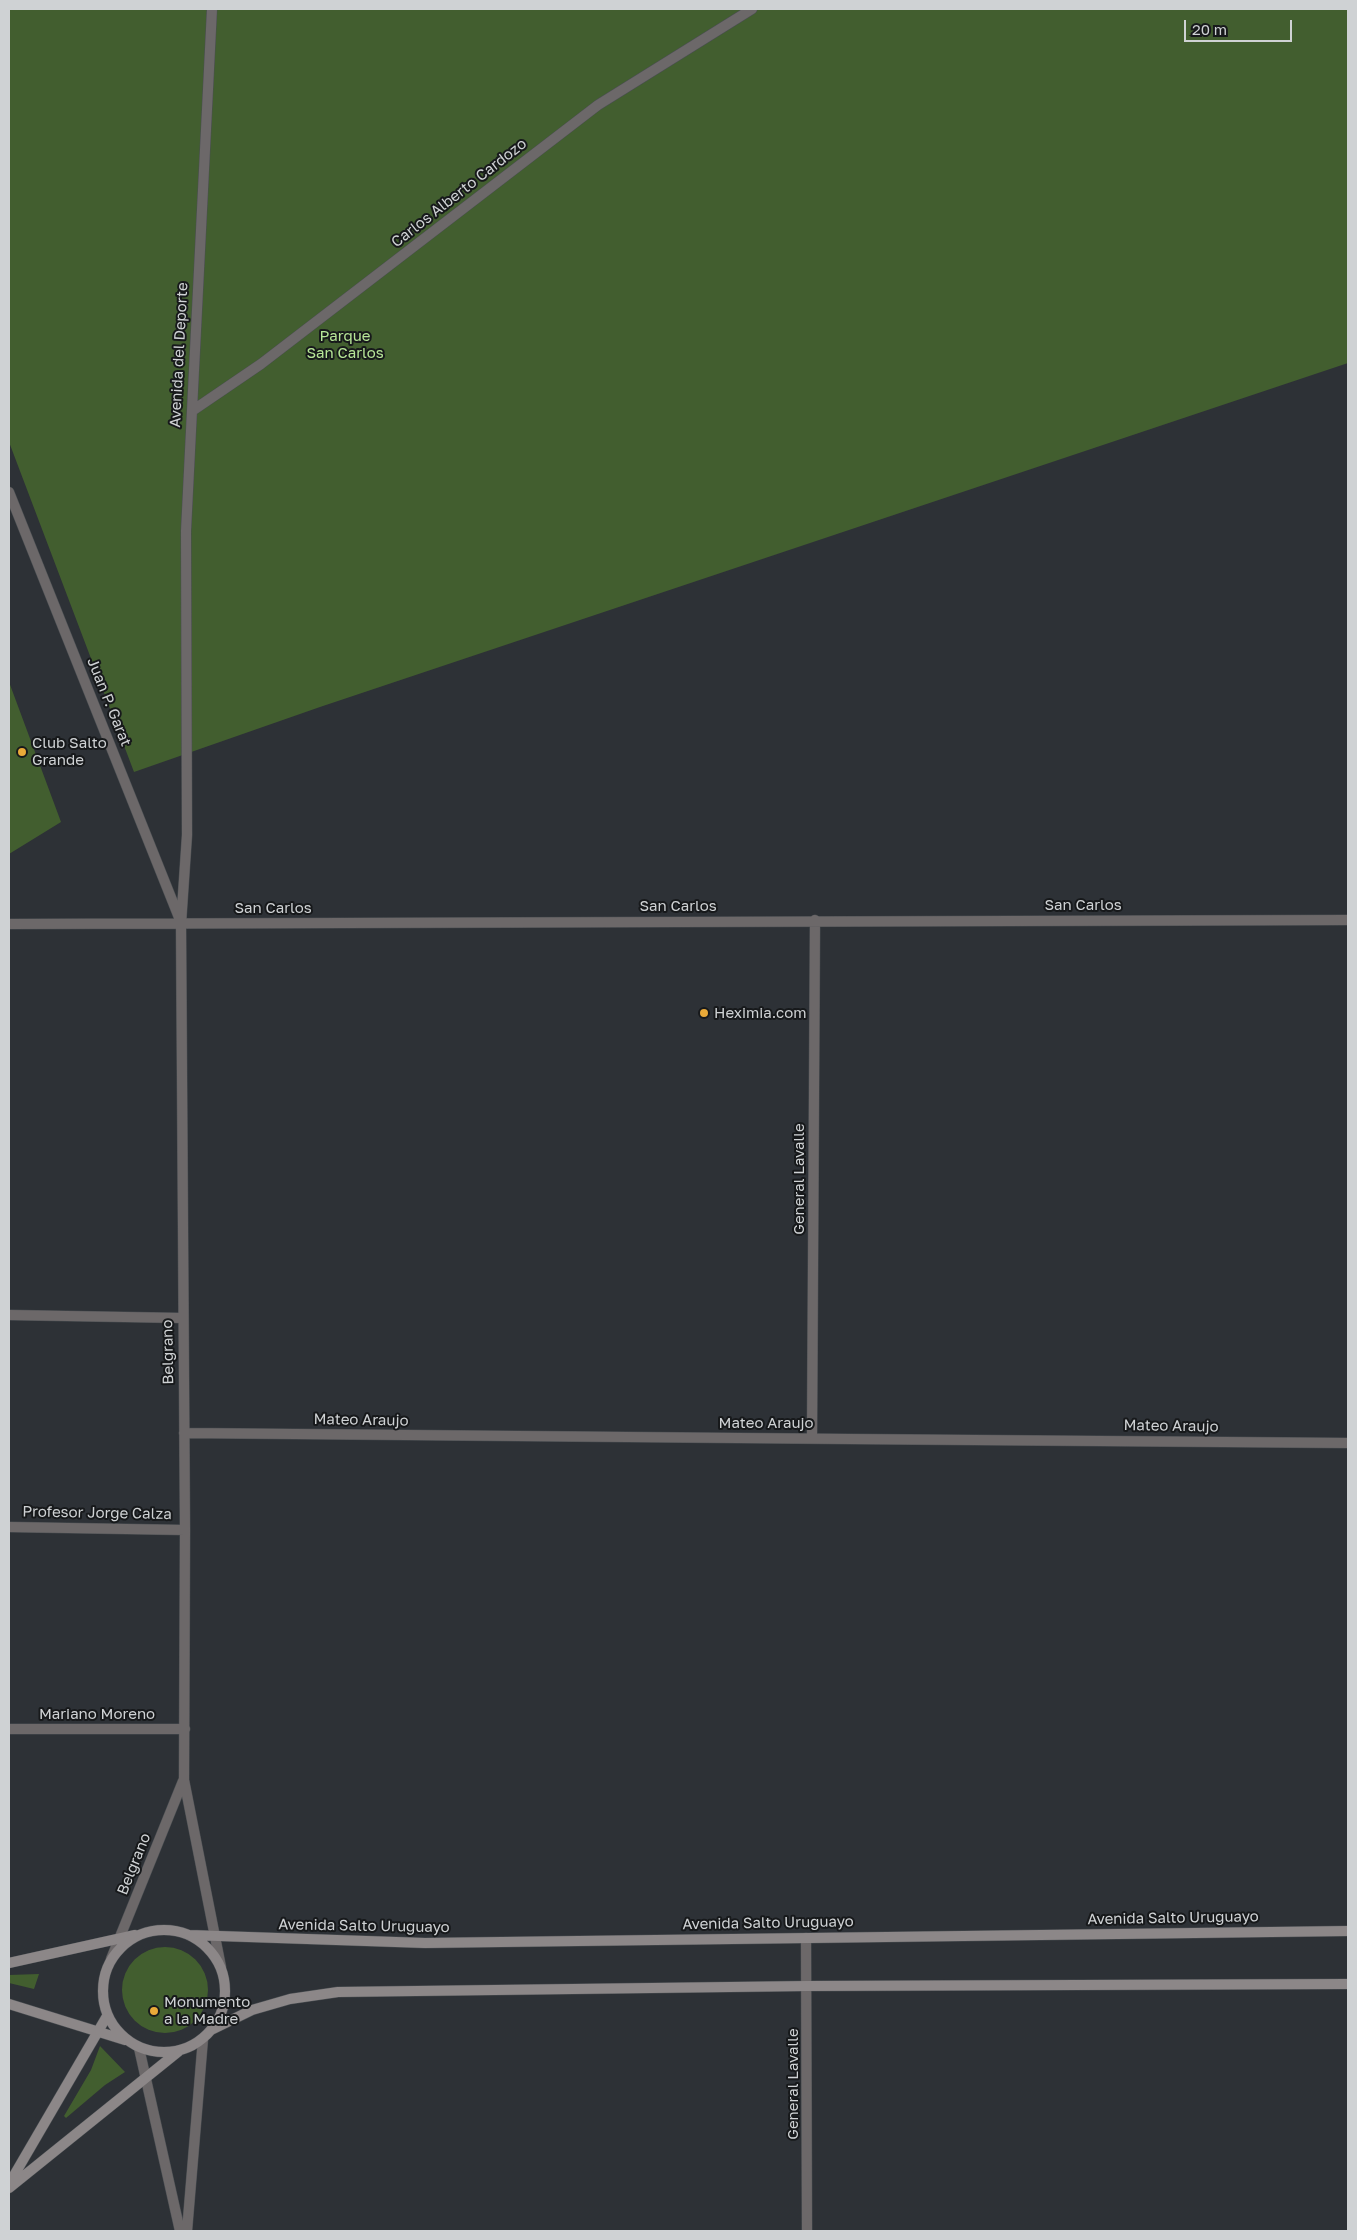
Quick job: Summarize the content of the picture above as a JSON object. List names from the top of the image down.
{
  "streets": {
    "main road": ["Avenida Salto Uruguayo"],
    "street": [
      "Carlos Alberto Cardozo",
      "Avenida del Deporte",
      "Juan P. Garat",
      "San Carlos",
      "General Lavalle",
      "Belgrano",
      "Mateo Araujo",
      "Profesor Jorge Calza",
      "Mariano Moreno"
    ]
  },
  "crossings": [
    ["Carlos Alberto Cardozo", "Avenida del Deporte"],
    ["Avenida del Deporte", "Juan P. Garat"],
    ["Avenida del Deporte", "San Carlos"],
    ["Avenida del Deporte", "Belgrano"],
    ["Juan P. Garat", "San Carlos"],
    ["Juan P. Garat", "Belgrano"],
    ["San Carlos", "General Lavalle"],
    ["San Carlos", "Belgrano"],
    ["General Lavalle", "Mateo Araujo"],
    ["General Lavalle", "Avenida Salto Uruguayo"],
    ["Belgrano", "Mateo Araujo"],
    ["Belgrano", "Profesor Jorge Calza"],
    ["Belgrano", "Mariano Moreno"],
    ["Belgrano", "Avenida Salto Uruguayo"]
  ],
  "parks": ["Parque San Carlos"],
  "places": ["Club Salto Grande", "Heximia.com", "Monumento a la Madre"],
  "scale_bar": "20 m"
}
